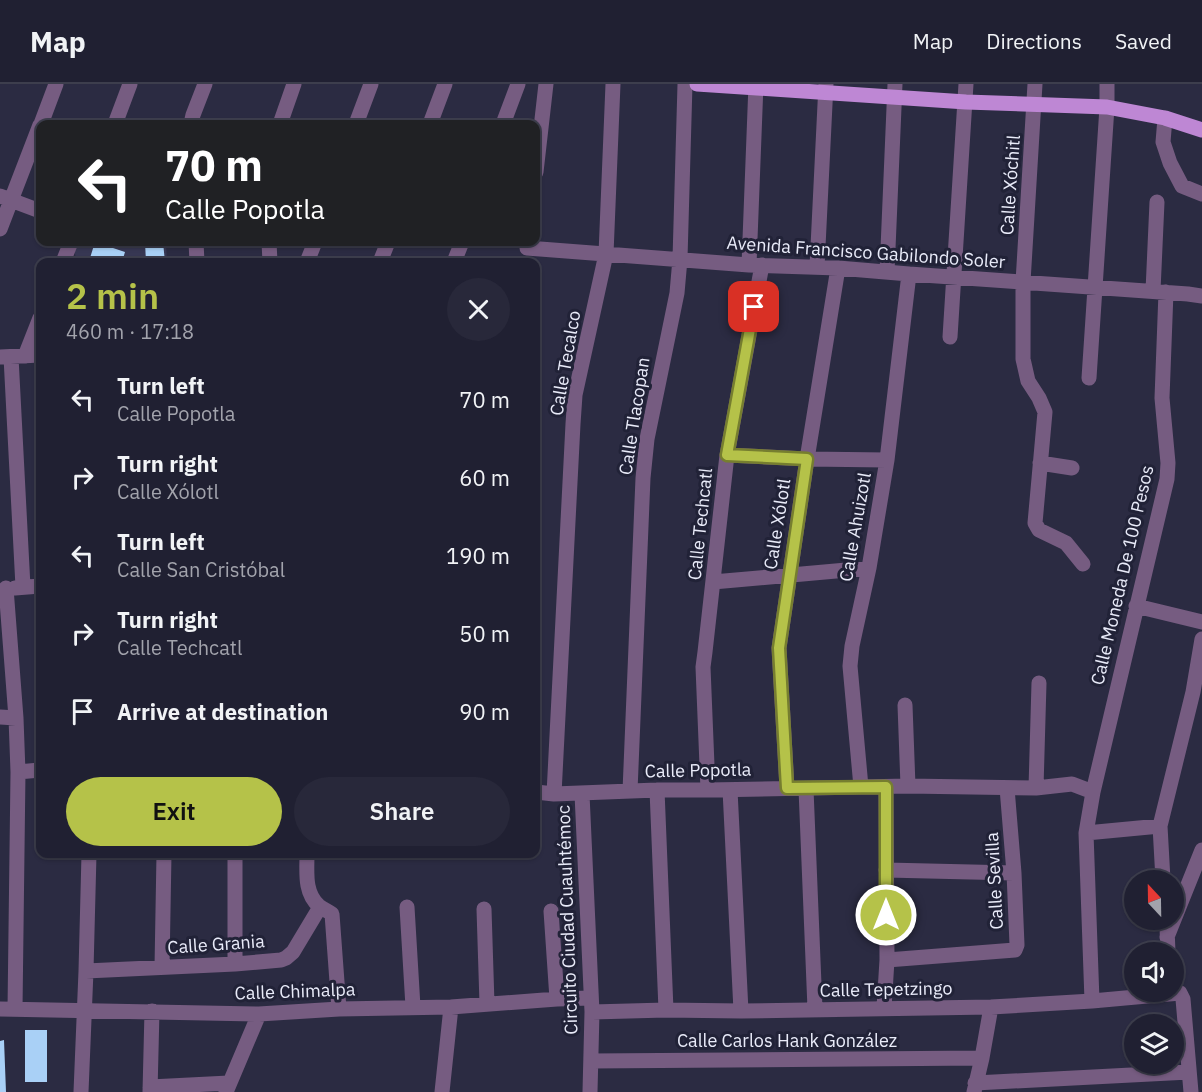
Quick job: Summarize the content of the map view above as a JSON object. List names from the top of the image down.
{
  "streets": {
    "street": [
      "Calle Xóchitl",
      "Avenida Francisco Gabilondo Soler",
      "Calle Tecalco",
      "Calle Tlacopan",
      "Calle Techcatl",
      "Calle Xólotl",
      "Calle Ahuizotl",
      "Calle Moneda De 100 Pesos",
      "Calle Popotla",
      "Calle Sevilla",
      "Circuito Ciudad Cuauhtémoc",
      "Calle Grania",
      "Calle Tepetzingo",
      "Calle Chimalpa",
      "Calle Carlos Hank González"
    ]
  },
  "crossings": [
    ["Calle Xóchitl", "Avenida Francisco Gabilondo Soler"],
    ["Avenida Francisco Gabilondo Soler", "Calle Tecalco"],
    ["Avenida Francisco Gabilondo Soler", "Calle Tlacopan"],
    ["Avenida Francisco Gabilondo Soler", "Calle Techcatl"],
    ["Avenida Francisco Gabilondo Soler", "Calle Xólotl"],
    ["Avenida Francisco Gabilondo Soler", "Calle Ahuizotl"],
    ["Avenida Francisco Gabilondo Soler", "Calle Moneda De 100 Pesos"],
    ["Calle Tecalco", "Circuito Ciudad Cuauhtémoc"],
    ["Calle Tlacopan", "Calle Popotla"],
    ["Calle Techcatl", "Calle Popotla"],
    ["Calle Xólotl", "Calle Popotla"],
    ["Calle Ahuizotl", "Calle Popotla"],
    ["Calle Moneda De 100 Pesos", "Calle Popotla"],
    ["Calle Moneda De 100 Pesos", "Calle Tepetzingo"],
    ["Calle Popotla", "Calle Sevilla"],
    ["Calle Popotla", "Circuito Ciudad Cuauhtémoc"],
    ["Circuito Ciudad Cuauhtémoc", "Calle Tepetzingo"],
    ["Circuito Ciudad Cuauhtémoc", "Calle Chimalpa"],
    ["Circuito Ciudad Cuauhtémoc", "Calle Carlos Hank González"],
    ["Calle Tepetzingo", "Calle Chimalpa"]
  ],
  "north": "top",
  "page": {
    "header": "Map",
    "nav": ["Map", "Directions", "Saved"],
    "turn": ["70 m", "Calle Popotla"],
    "heading": ["2 min", "460 m · 17:18"],
    "list": [
      {
        "name": "Turn left",
        "note": "Calle Popotla",
        "value": "70 m"
      },
      {
        "name": "Turn right",
        "note": "Calle Xólotl",
        "value": "60 m"
      },
      {
        "name": "Turn left",
        "note": "Calle San Cristóbal",
        "value": "190 m"
      },
      {
        "name": "Turn right",
        "note": "Calle Techcatl",
        "value": "50 m"
      },
      {
        "name": "Arrive at destination",
        "value": "90 m"
      }
    ],
    "buttons": ["Exit", "Share"]
  }
}
